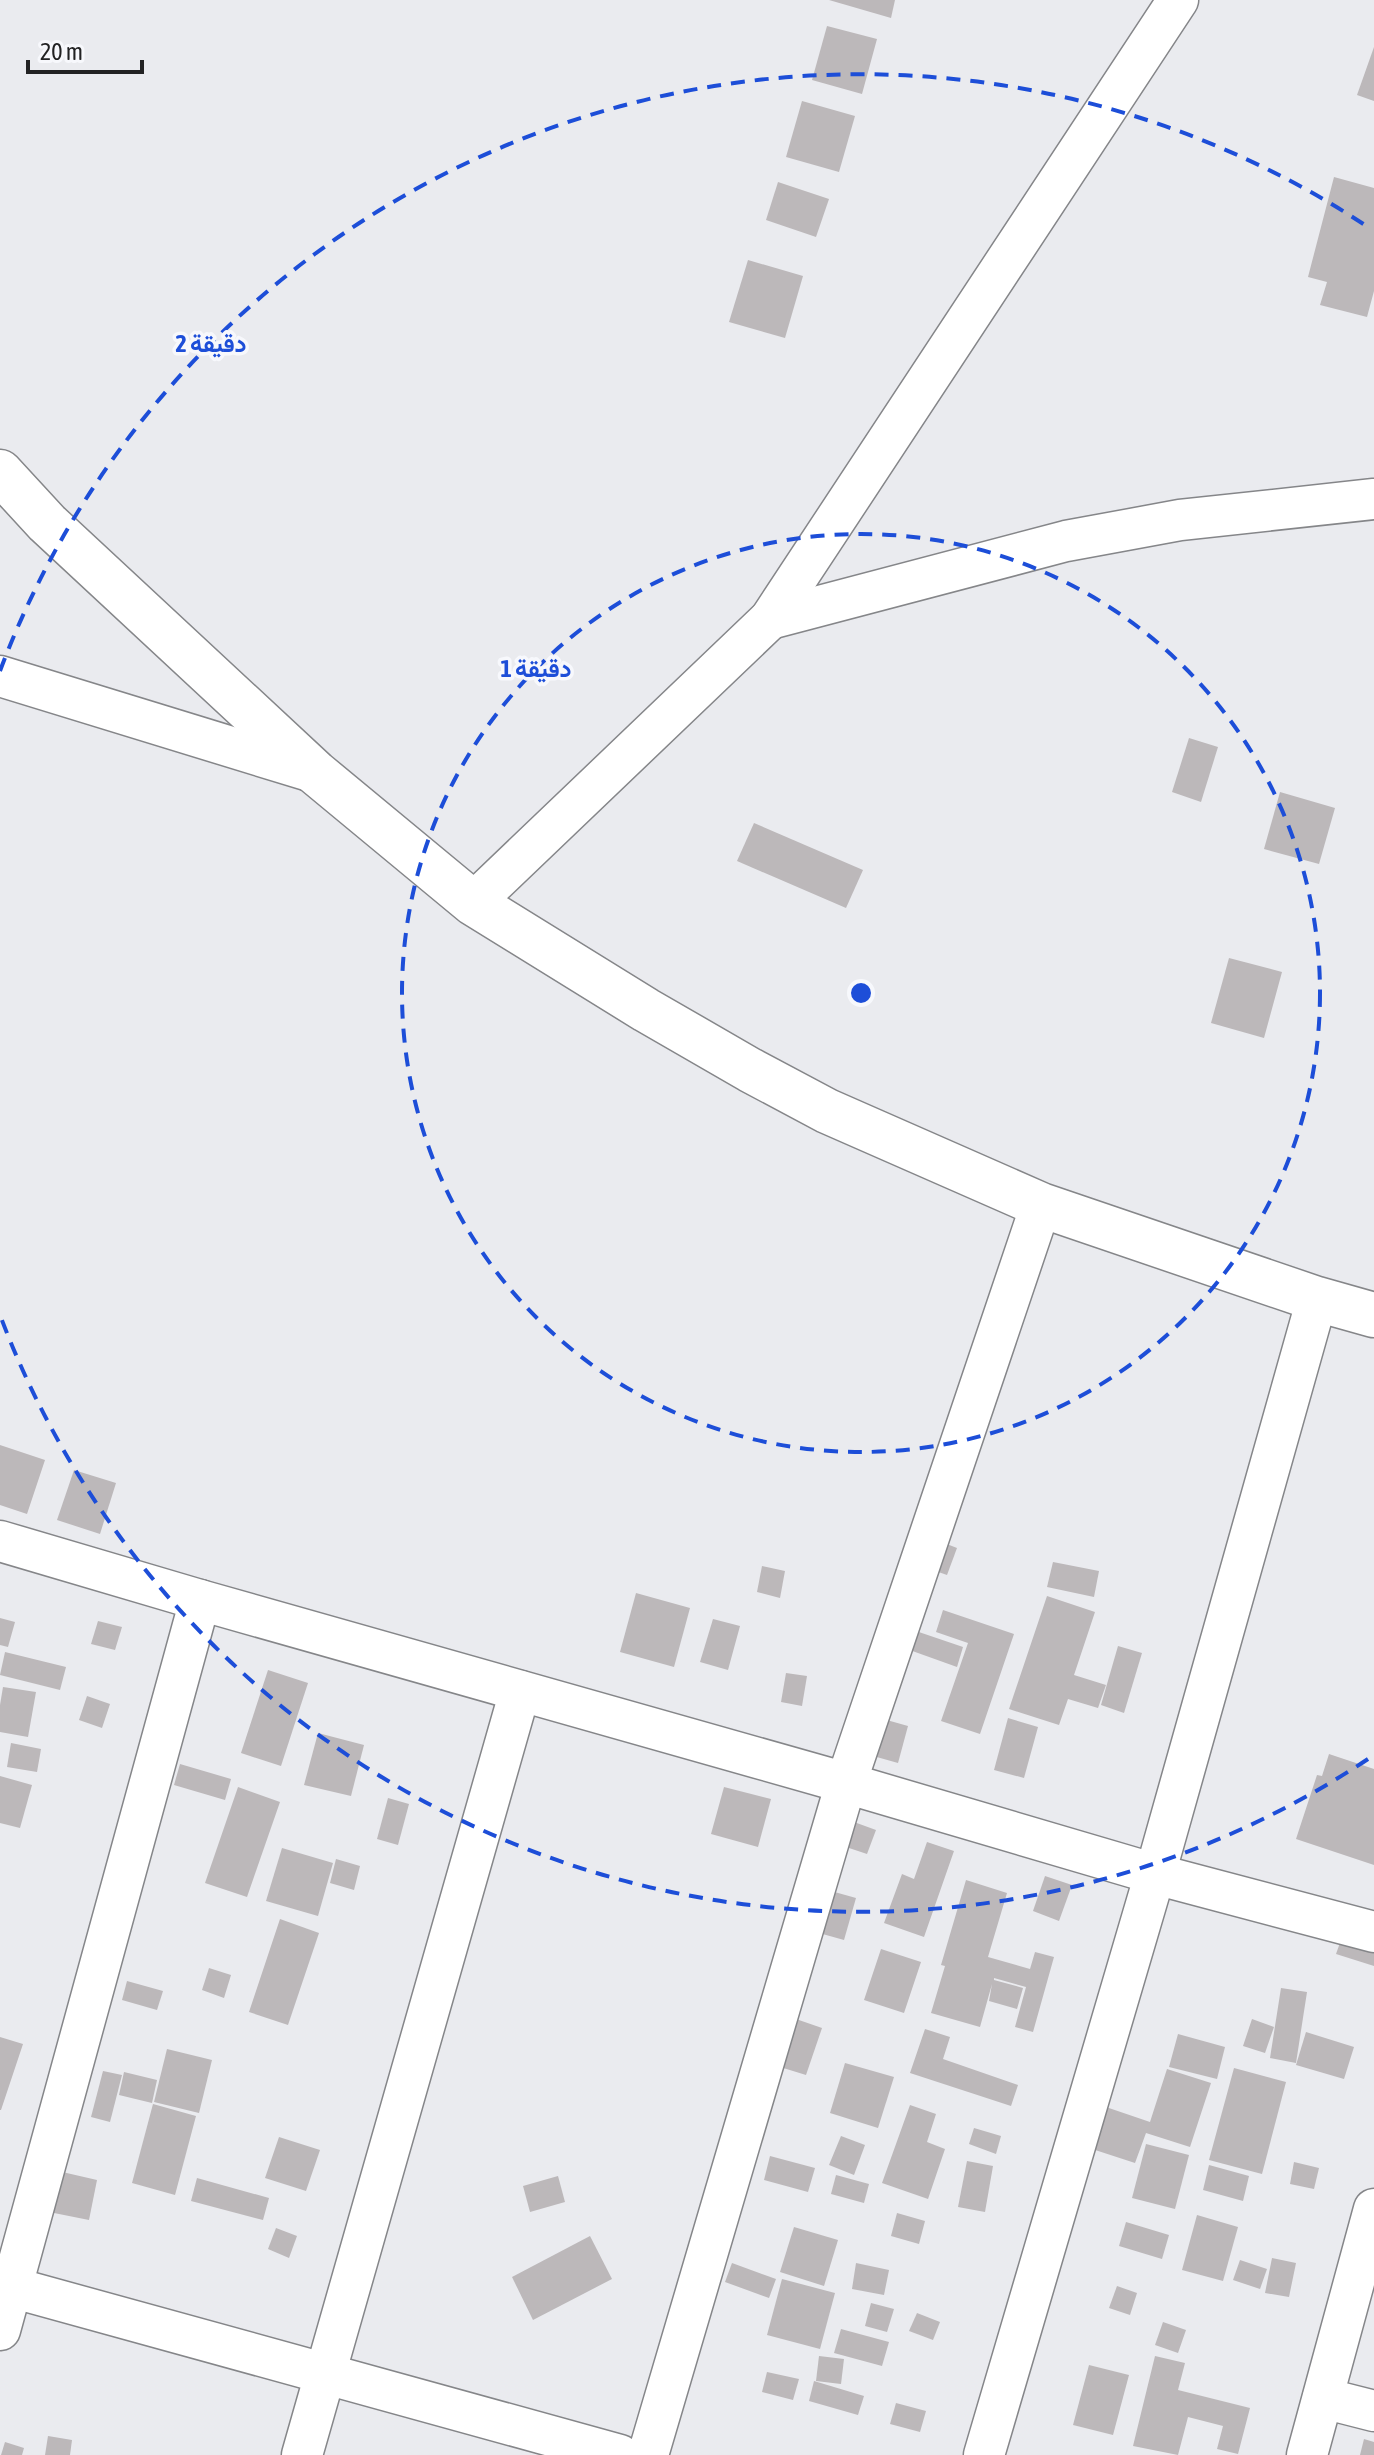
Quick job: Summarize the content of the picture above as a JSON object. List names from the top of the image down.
{
  "scale_bar": "20 m",
  "rings": ["2 دقيقة", "1 دقيقة"]
}
